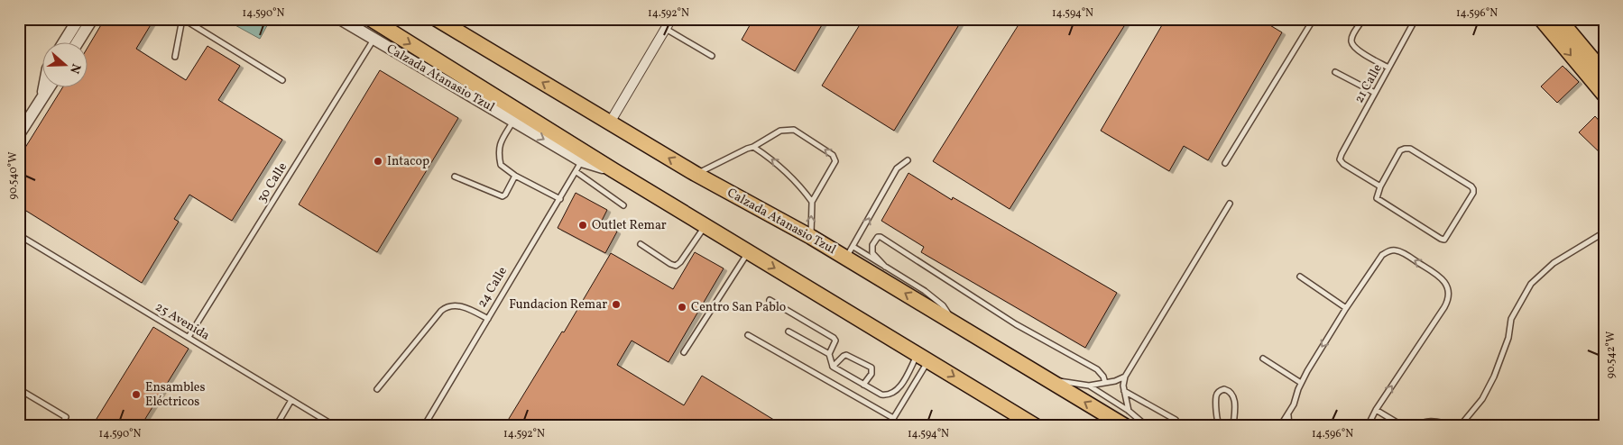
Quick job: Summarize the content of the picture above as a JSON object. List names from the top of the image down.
{
  "streets": {
    "main road": ["Calzada Atanasio Tzul"],
    "lane": [
      "21 Calle",
      "30 Calle",
      "24 Calle",
      "25 Avenida"
    ]
  },
  "crossings": [
    ["Calzada Atanasio Tzul", "30 Calle"],
    ["Calzada Atanasio Tzul", "24 Calle"],
    ["30 Calle", "25 Avenida"]
  ],
  "places": [
    "Intacop",
    "Outlet Remar",
    "Fundacion Remar",
    "Centro San Pablo",
    "Ensambles Eléctricos"
  ],
  "north": "right",
  "coordinates": [
    "14.590°N",
    "14.592°N",
    "14.594°N",
    "14.596°N",
    "90.540°W",
    "90.542°W"
  ]
}
